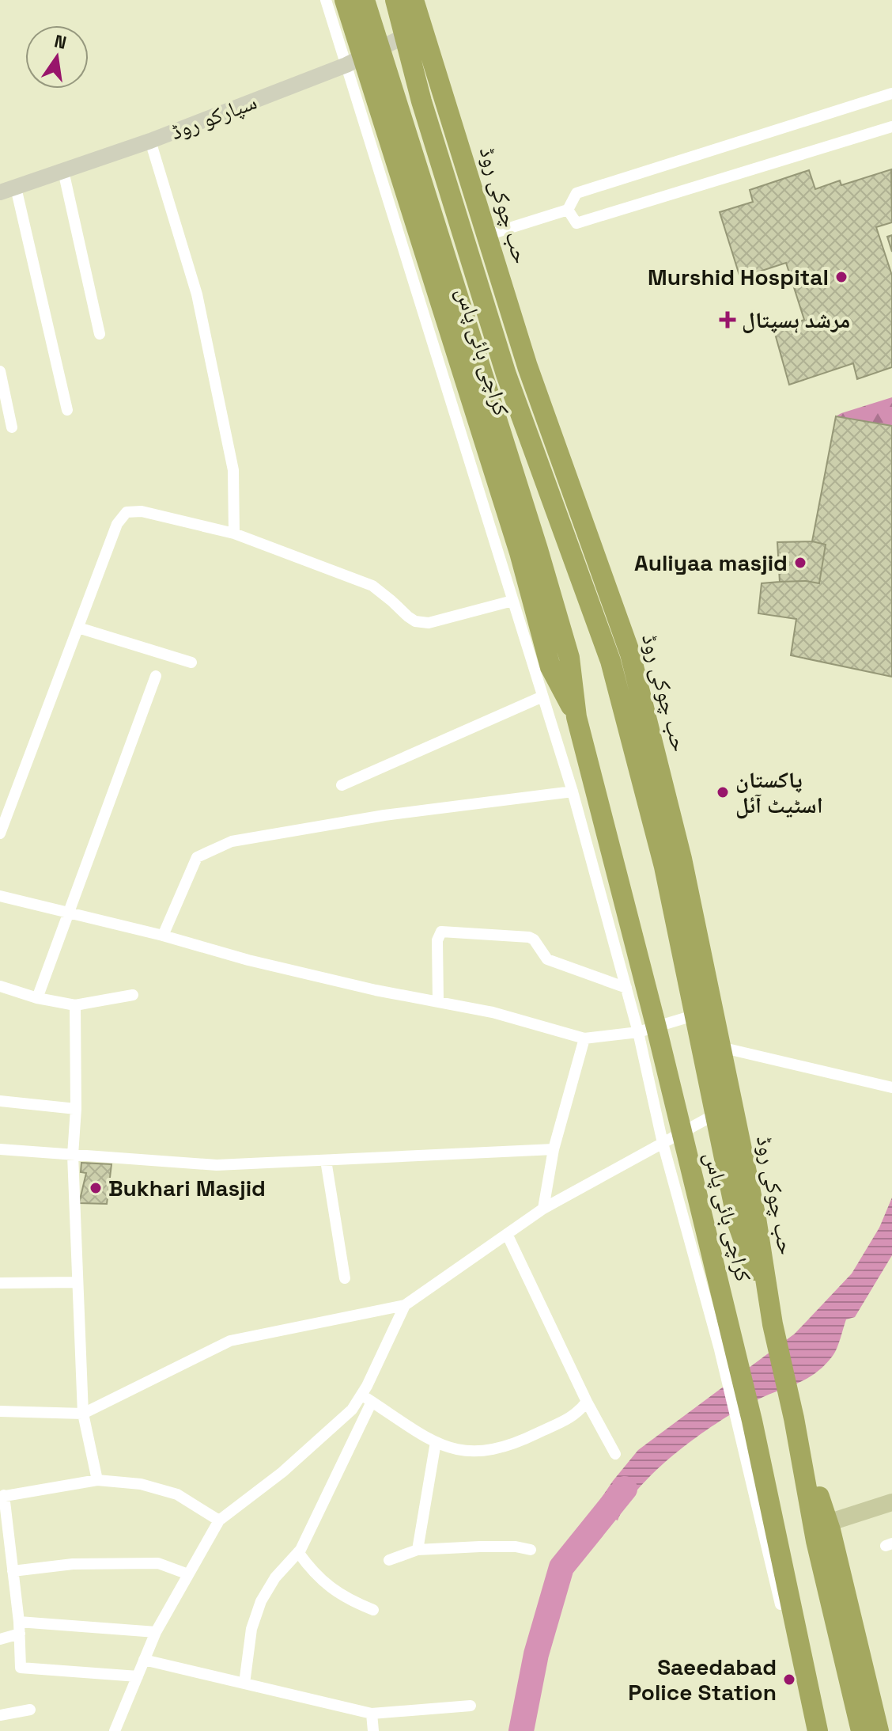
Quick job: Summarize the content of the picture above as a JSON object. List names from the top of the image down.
{
  "streets": {
    "highway": ["حب چوکی روڈ", "کراچی بائی پاس"],
    "street": ["سپارکو روڈ"]
  },
  "crossings": [
    ["سپارکو روڈ", "حب چوکی روڈ"]
  ],
  "places": {
    "other": [
      "Murshid Hospital",
      "Auliyaa masjid",
      "پاکستان اسٹیٹ آئل",
      "Bukhari Masjid",
      "Saeedabad Police Station"
    ],
    "health": ["مرشد ہسپتال"]
  },
  "north": "top"
}
